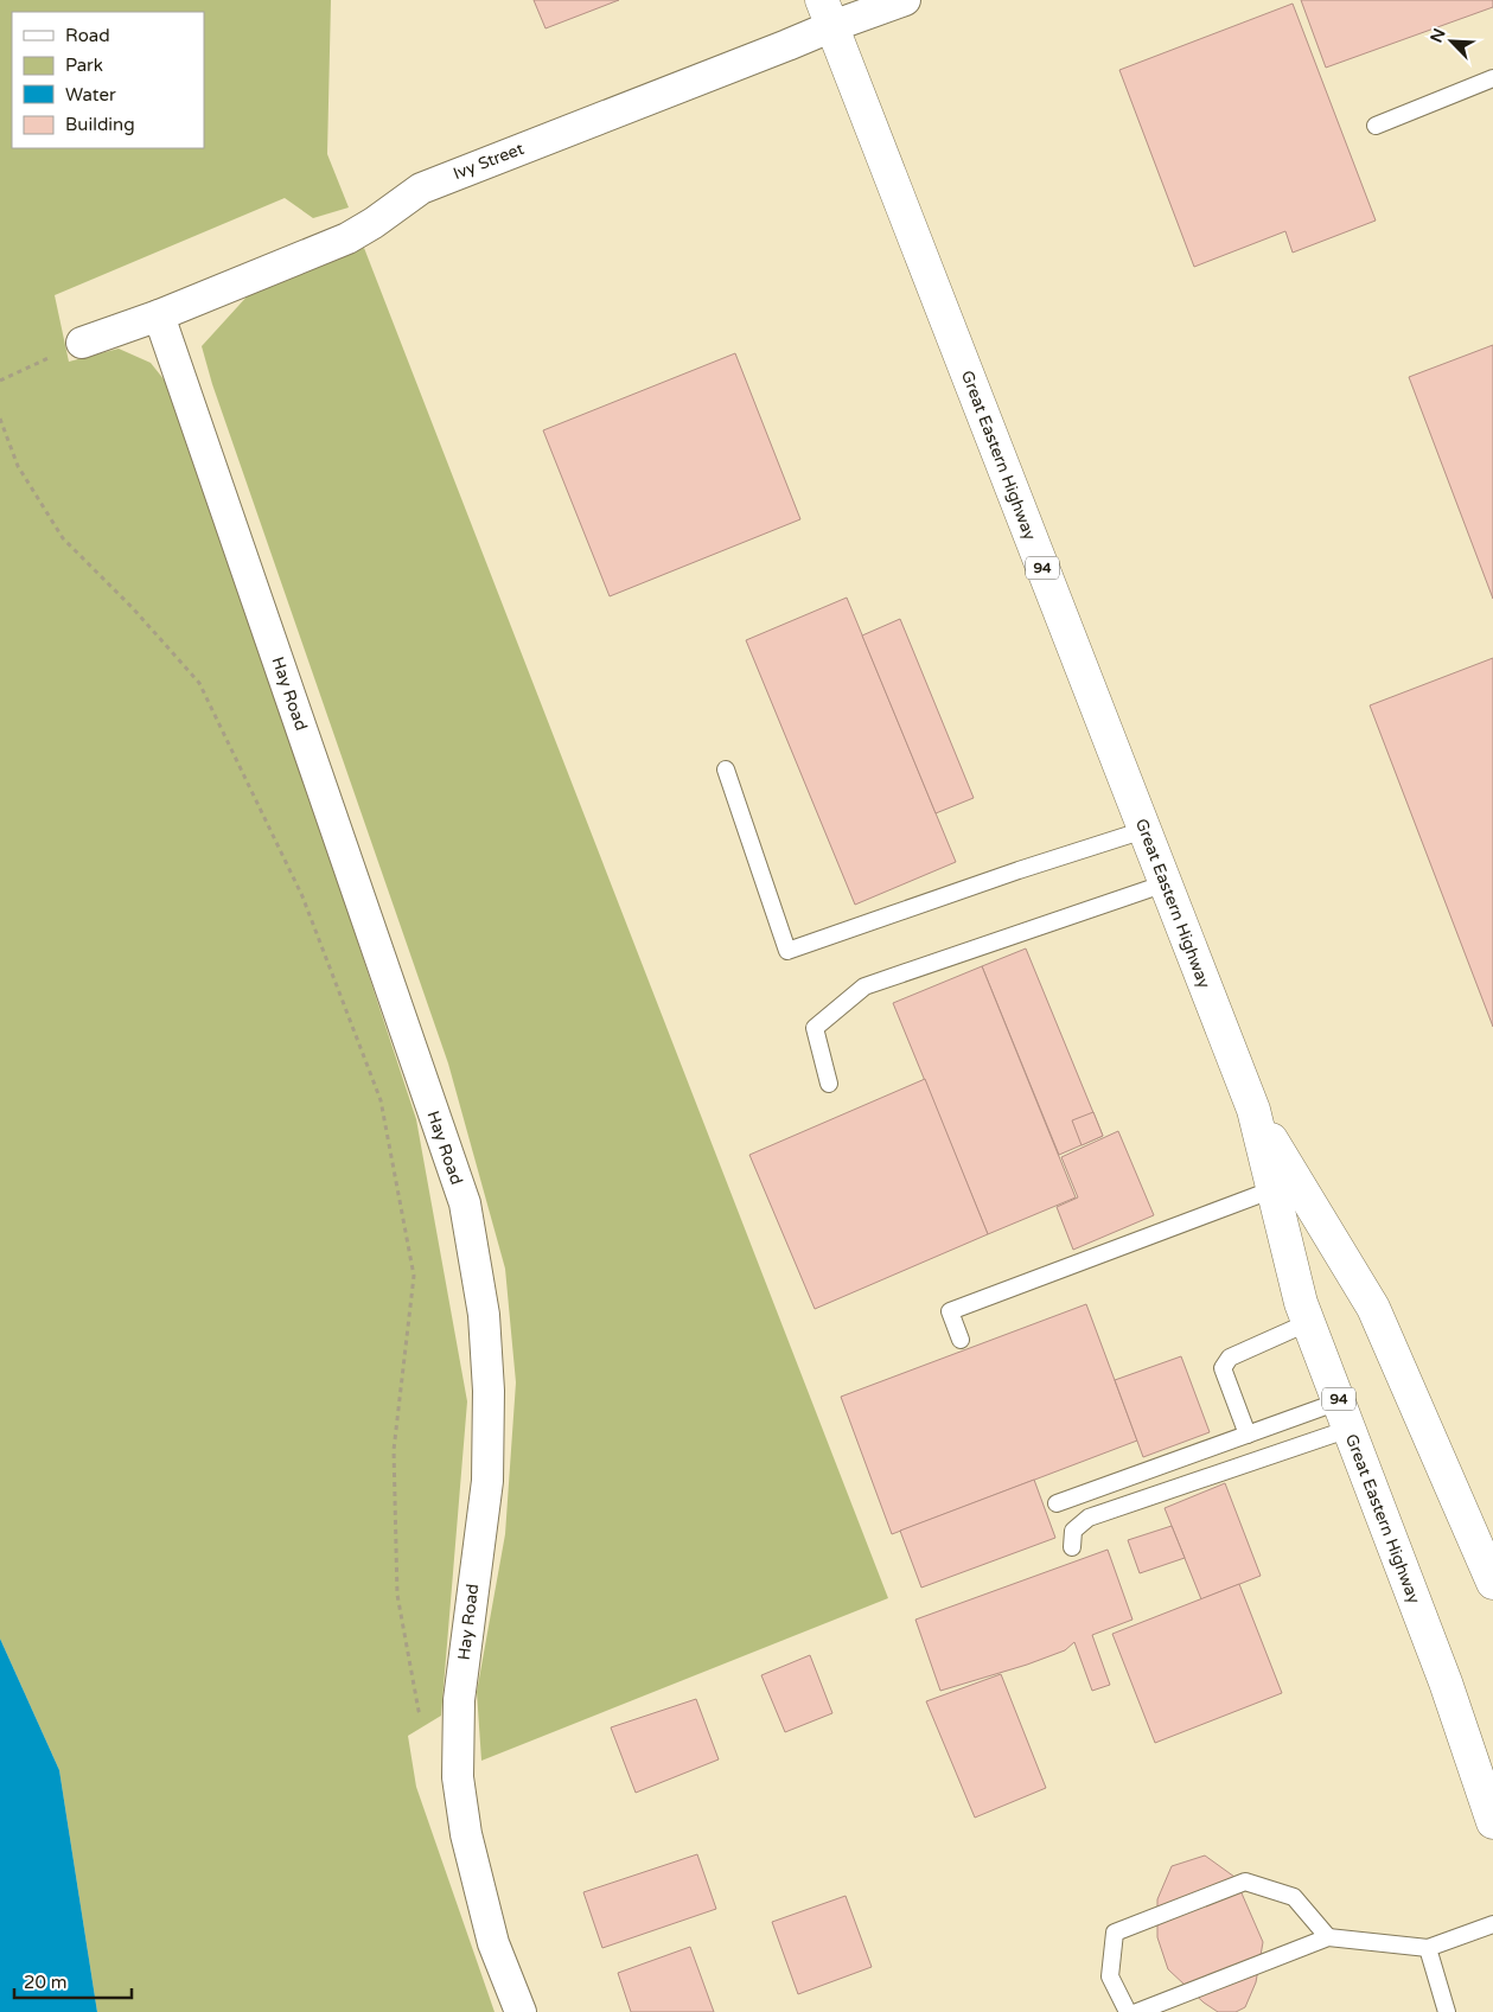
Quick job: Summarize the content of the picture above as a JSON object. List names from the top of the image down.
{
  "streets": {
    "highway": ["Great Eastern Highway", "94"],
    "street": ["Ivy Street", "Hay Road"]
  },
  "crossings": [
    ["Ivy Street", "Great Eastern Highway"],
    ["Ivy Street", "Hay Road"]
  ],
  "legend": [
    "Road",
    "Park",
    "Water",
    "Building"
  ],
  "scale_bar": "20 m",
  "north": "top left"
}
